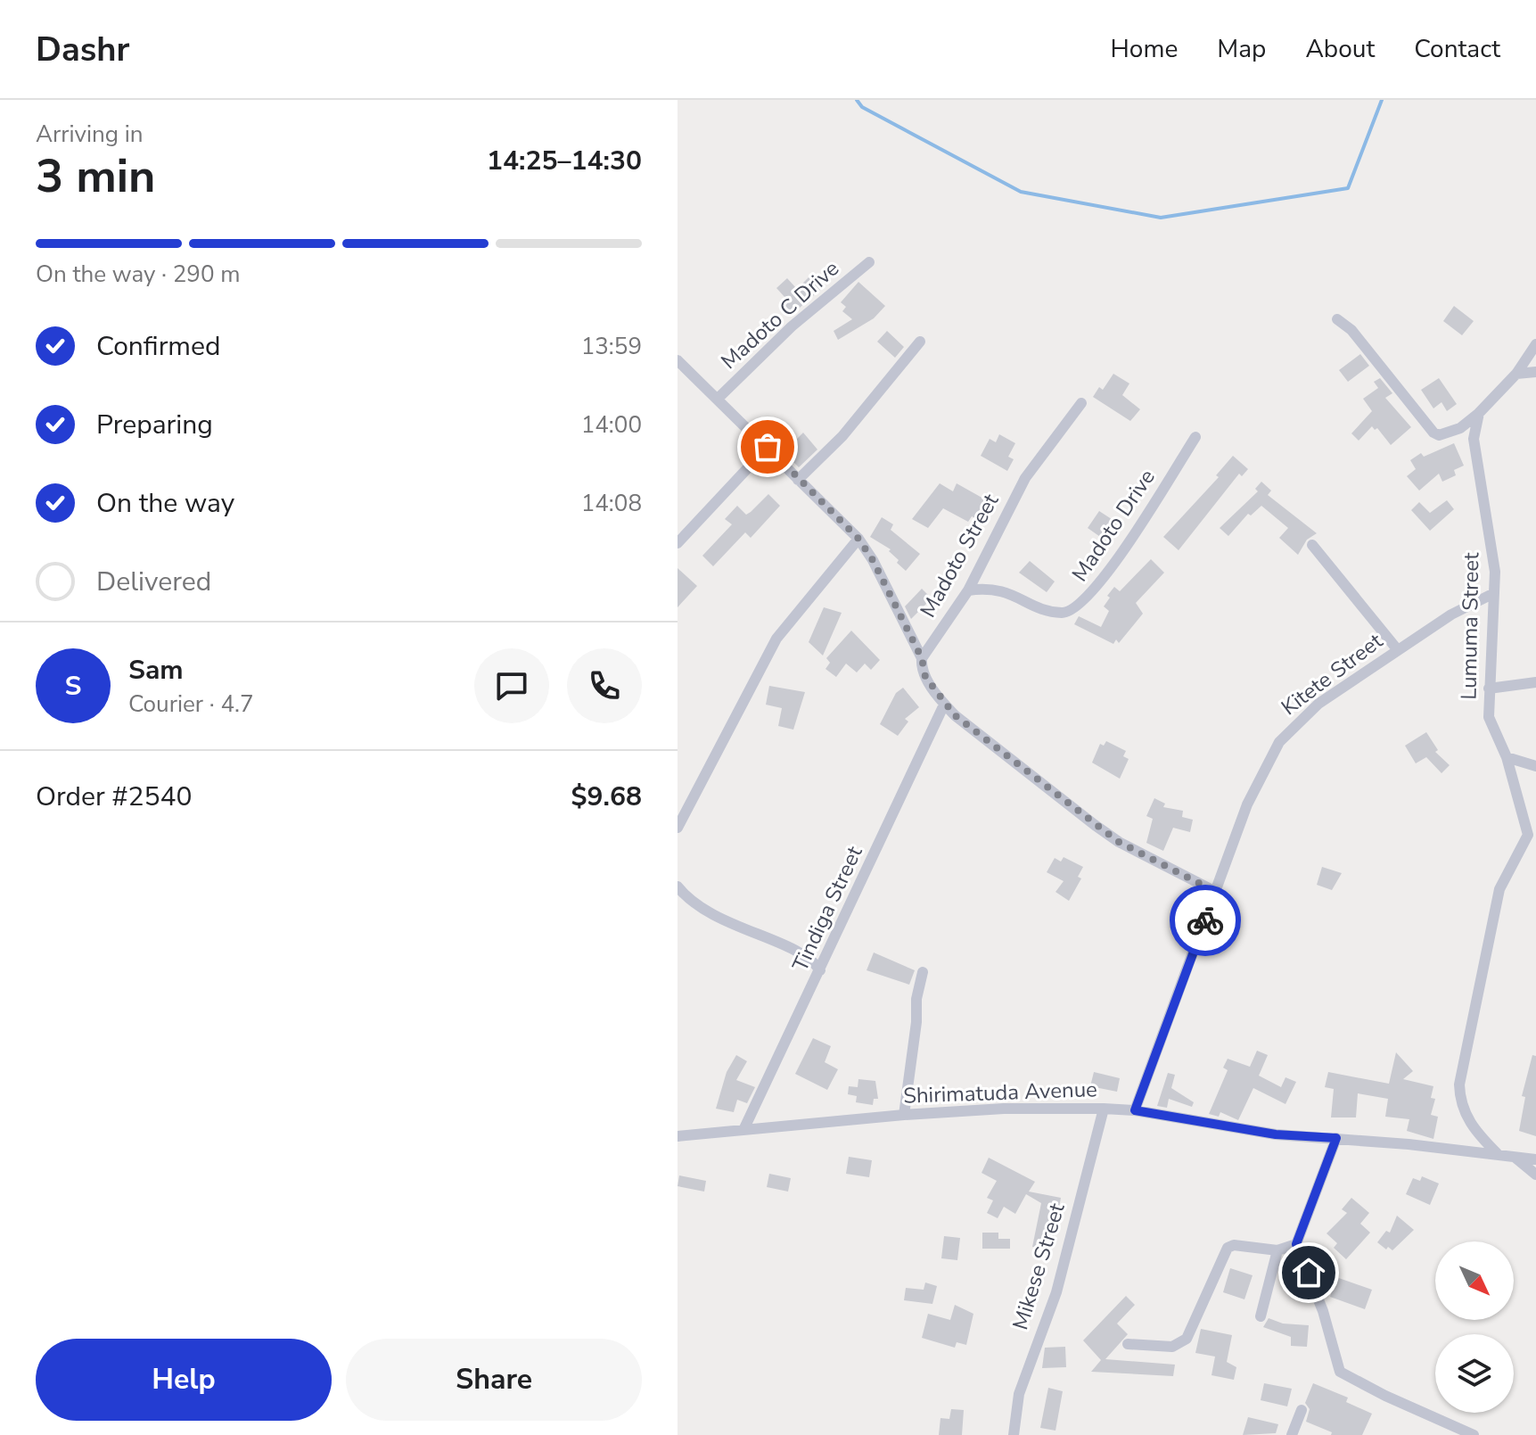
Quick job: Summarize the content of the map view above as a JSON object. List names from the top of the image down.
{
  "streets": {
    "street": [
      "Madoto C Drive",
      "Madoto Drive",
      "Madoto Street",
      "Lumuma Street",
      "Kitete Street",
      "Tindiga Street",
      "Shirimatuda Avenue",
      "Mikese Street"
    ]
  },
  "crossings": [
    ["Madoto Drive", "Madoto Street"],
    ["Lumuma Street", "Kitete Street"],
    ["Lumuma Street", "Shirimatuda Avenue"],
    ["Kitete Street", "Shirimatuda Avenue"],
    ["Tindiga Street", "Shirimatuda Avenue"],
    ["Shirimatuda Avenue", "Mikese Street"]
  ],
  "north": "bottom right",
  "page": {
    "header": "Dashr",
    "nav": [
      "Home",
      "Map",
      "About",
      "Contact"
    ],
    "heading": ["3 min", "Arriving in", "14:25–14:30"],
    "panel": [
      "Sam",
      "Courier · 4.7",
      "Order #2540",
      "$9.68"
    ],
    "bar": "On the way · 290 m",
    "list": [
      ["Confirmed", "13:59"],
      ["Preparing", "14:00"],
      ["On the way", "14:08"],
      "Delivered"
    ],
    "round": "S",
    "buttons": ["Help", "Share"]
  }
}
